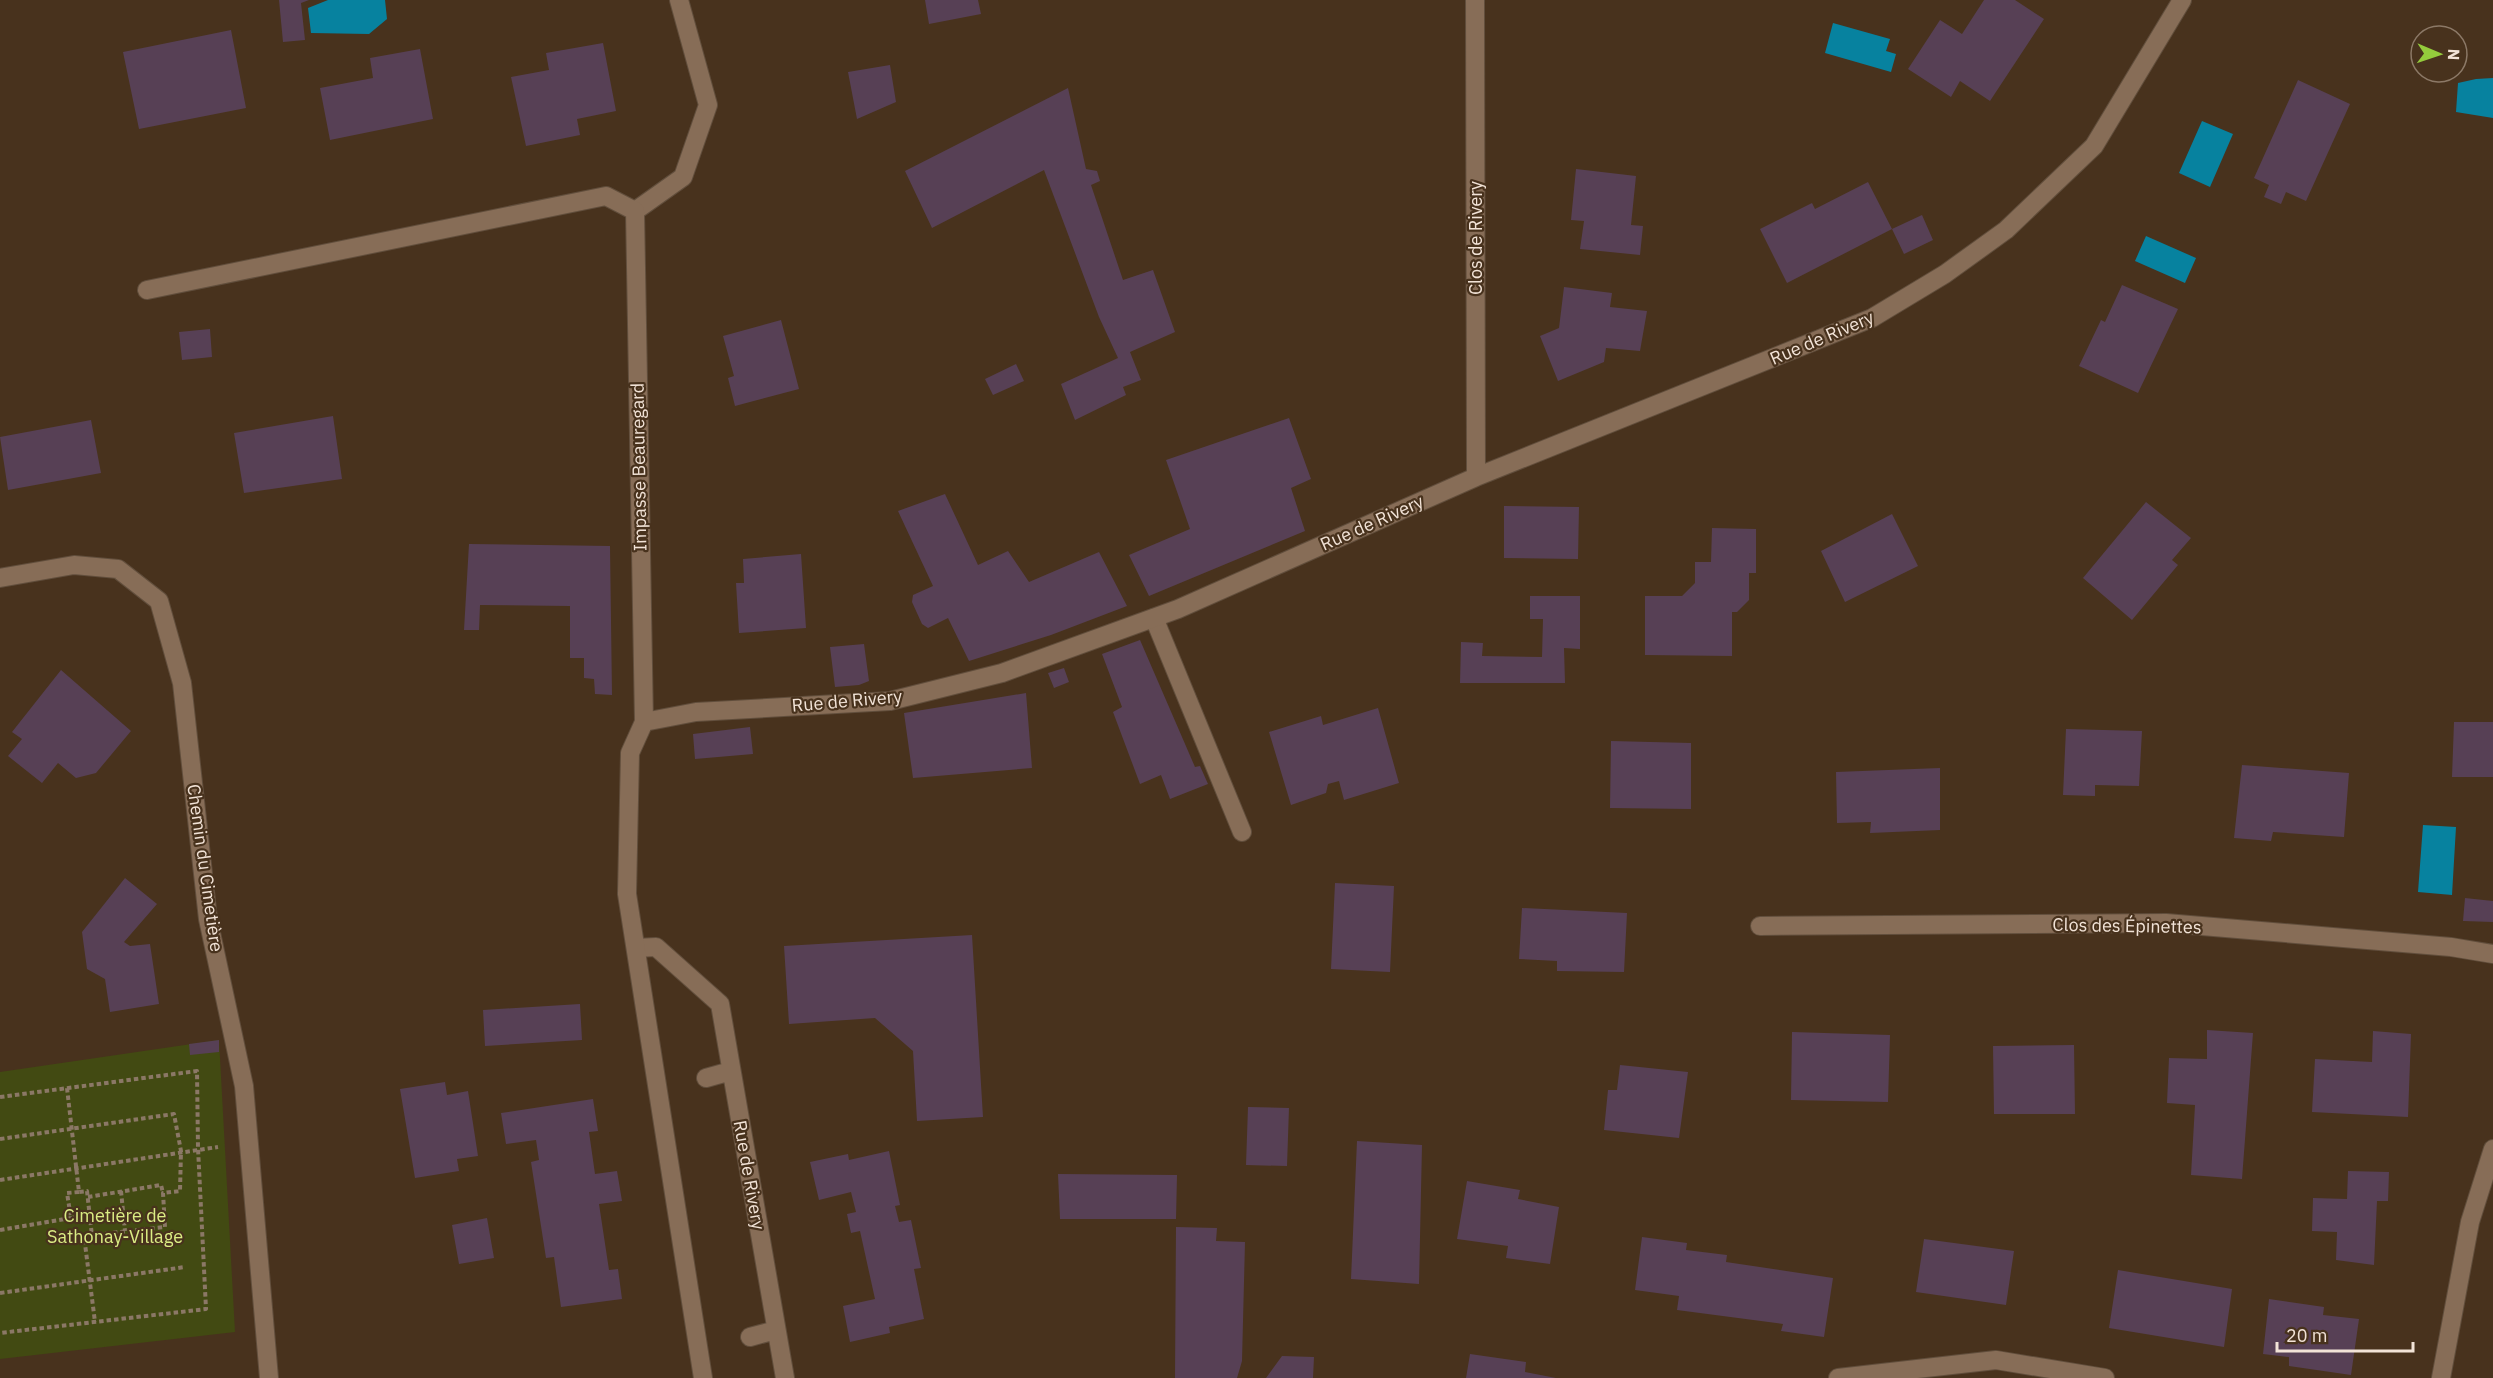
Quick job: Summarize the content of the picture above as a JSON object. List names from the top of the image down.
{
  "streets": {
    "street": [
      "Clos de Rivery",
      "Rue de Rivery",
      "Impasse Beauregard",
      "Chemin du Cimetière",
      "Clos des Épinettes"
    ]
  },
  "crossings": [
    ["Clos de Rivery", "Rue de Rivery"],
    ["Rue de Rivery", "Impasse Beauregard"]
  ],
  "parks": ["Cimetière de Sathonay-Village"],
  "scale_bar": "20 m",
  "north": "right"
}
